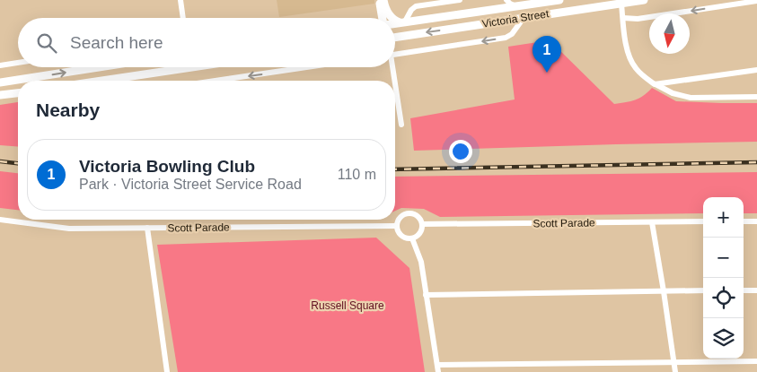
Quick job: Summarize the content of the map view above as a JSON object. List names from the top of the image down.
{
  "streets": {
    "main road": ["Victoria Street"],
    "street": ["Scott Parade"]
  },
  "parks": ["Russell Square"],
  "north": "bottom",
  "page": {
    "search": "Search here",
    "pins": "1",
    "heading": "Nearby",
    "list": [
      {
        "mark": "1",
        "name": "Victoria Bowling Club",
        "note": "Park · Victoria Street Service Road",
        "value": "110 m"
      }
    ],
    "map_buttons": ["+", "−"]
  }
}
